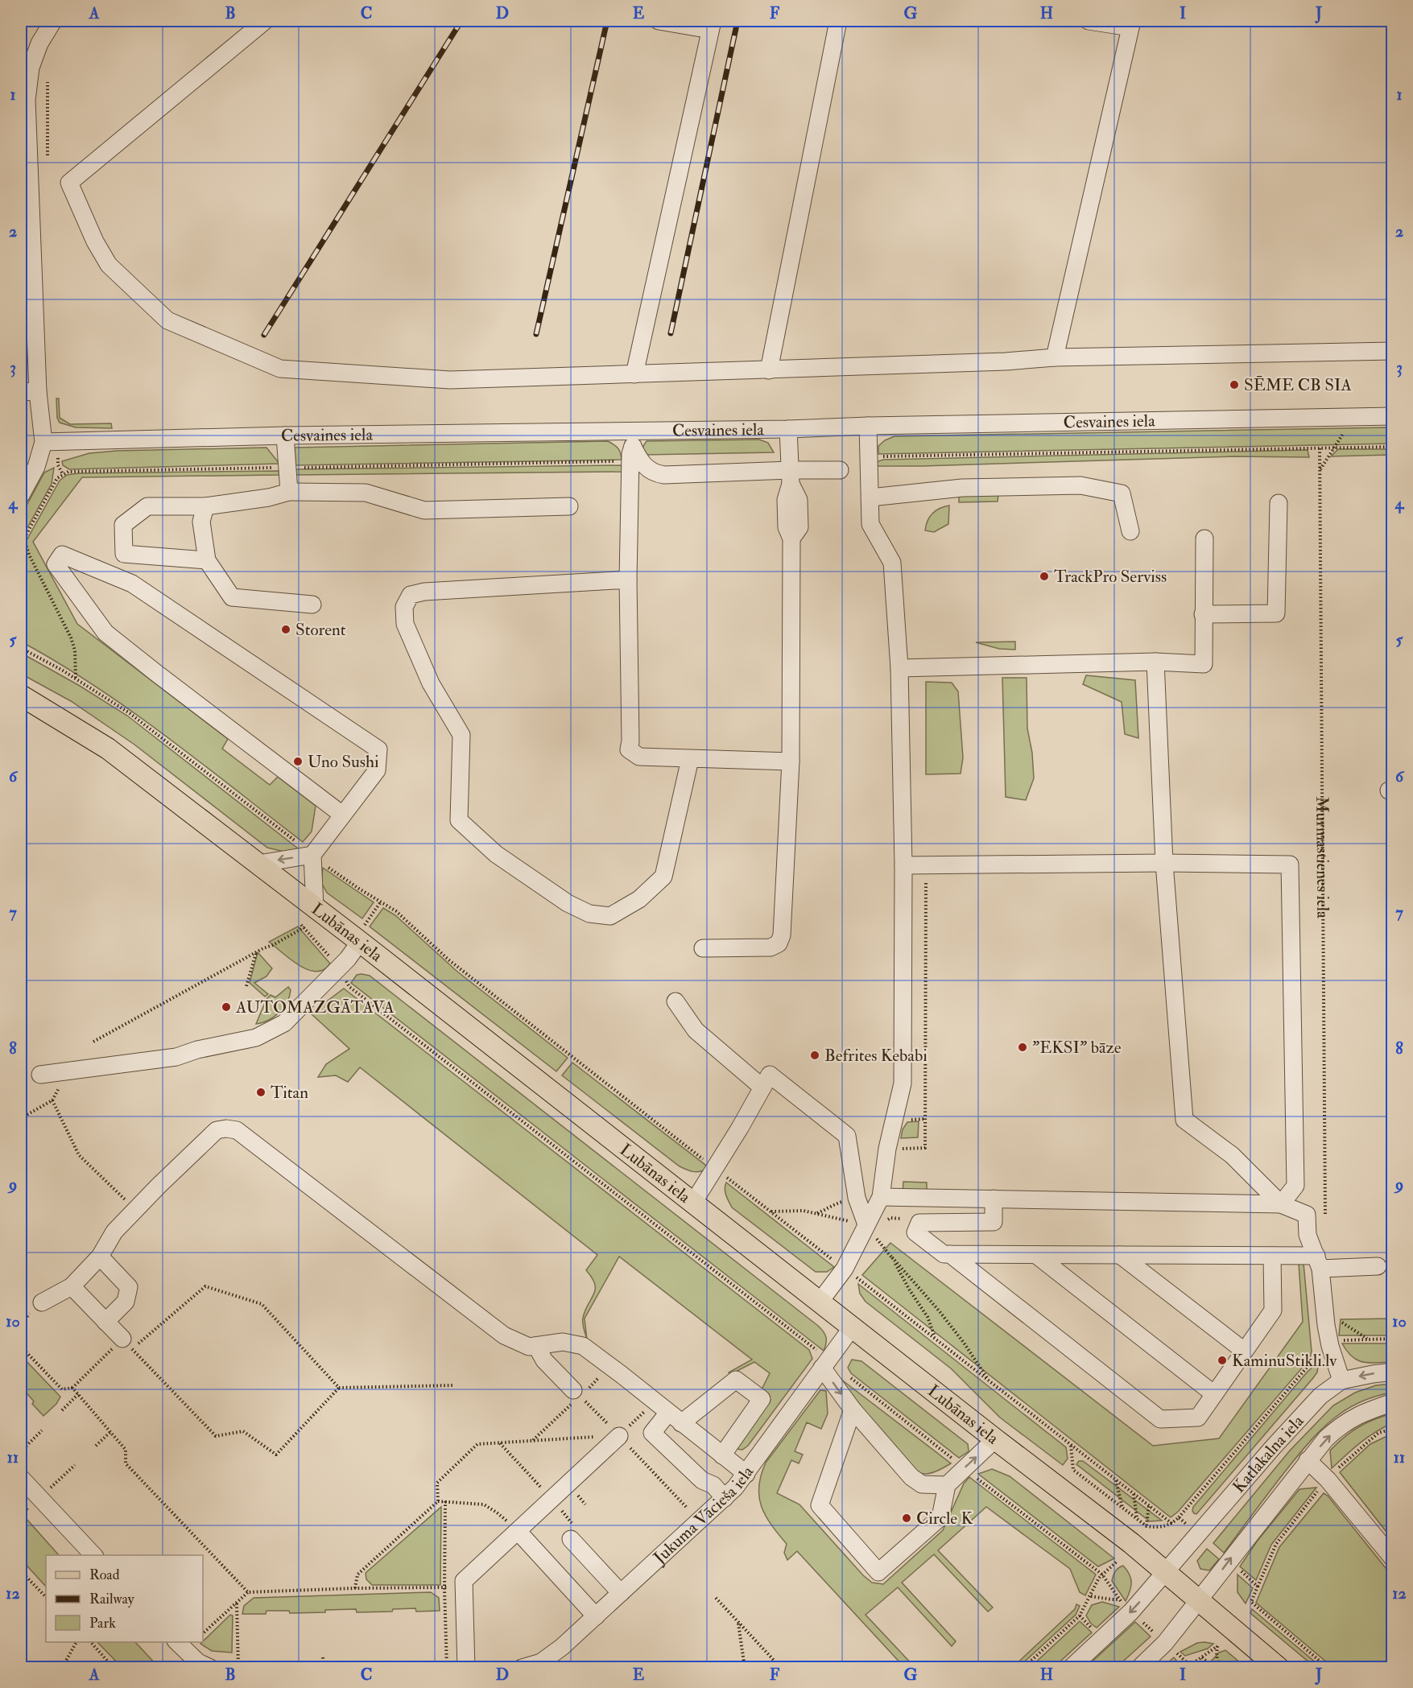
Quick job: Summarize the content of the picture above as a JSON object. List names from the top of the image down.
{
  "streets": {
    "main road": ["Lubānas iela"],
    "street": ["Cesvaines iela", "Katlakalna iela", "Jukuma Vācieša iela"],
    "path": ["Murmastienes iela"]
  },
  "crossings": [
    ["Lubānas iela", "Katlakalna iela"],
    ["Lubānas iela", "Jukuma Vācieša iela"]
  ],
  "places": [
    "SĒME CB SIA",
    "TrackPro Serviss",
    "Storent",
    "Uno Sushi",
    "AUTOMAZGĀTAVA",
    "\"EKSI\" bāze",
    "Befrites Kebabi",
    "Titan",
    "KaminuStikli.lv",
    "Circle K"
  ],
  "legend": ["Road", "Railway", "Park"],
  "grid": {
    "columns": [
      "A",
      "B",
      "C",
      "D",
      "E",
      "F",
      "G",
      "H",
      "I",
      "J"
    ],
    "rows": [
      "1",
      "2",
      "3",
      "4",
      "5",
      "6",
      "7",
      "8",
      "9",
      "10",
      "11",
      "12"
    ]
  }
}
